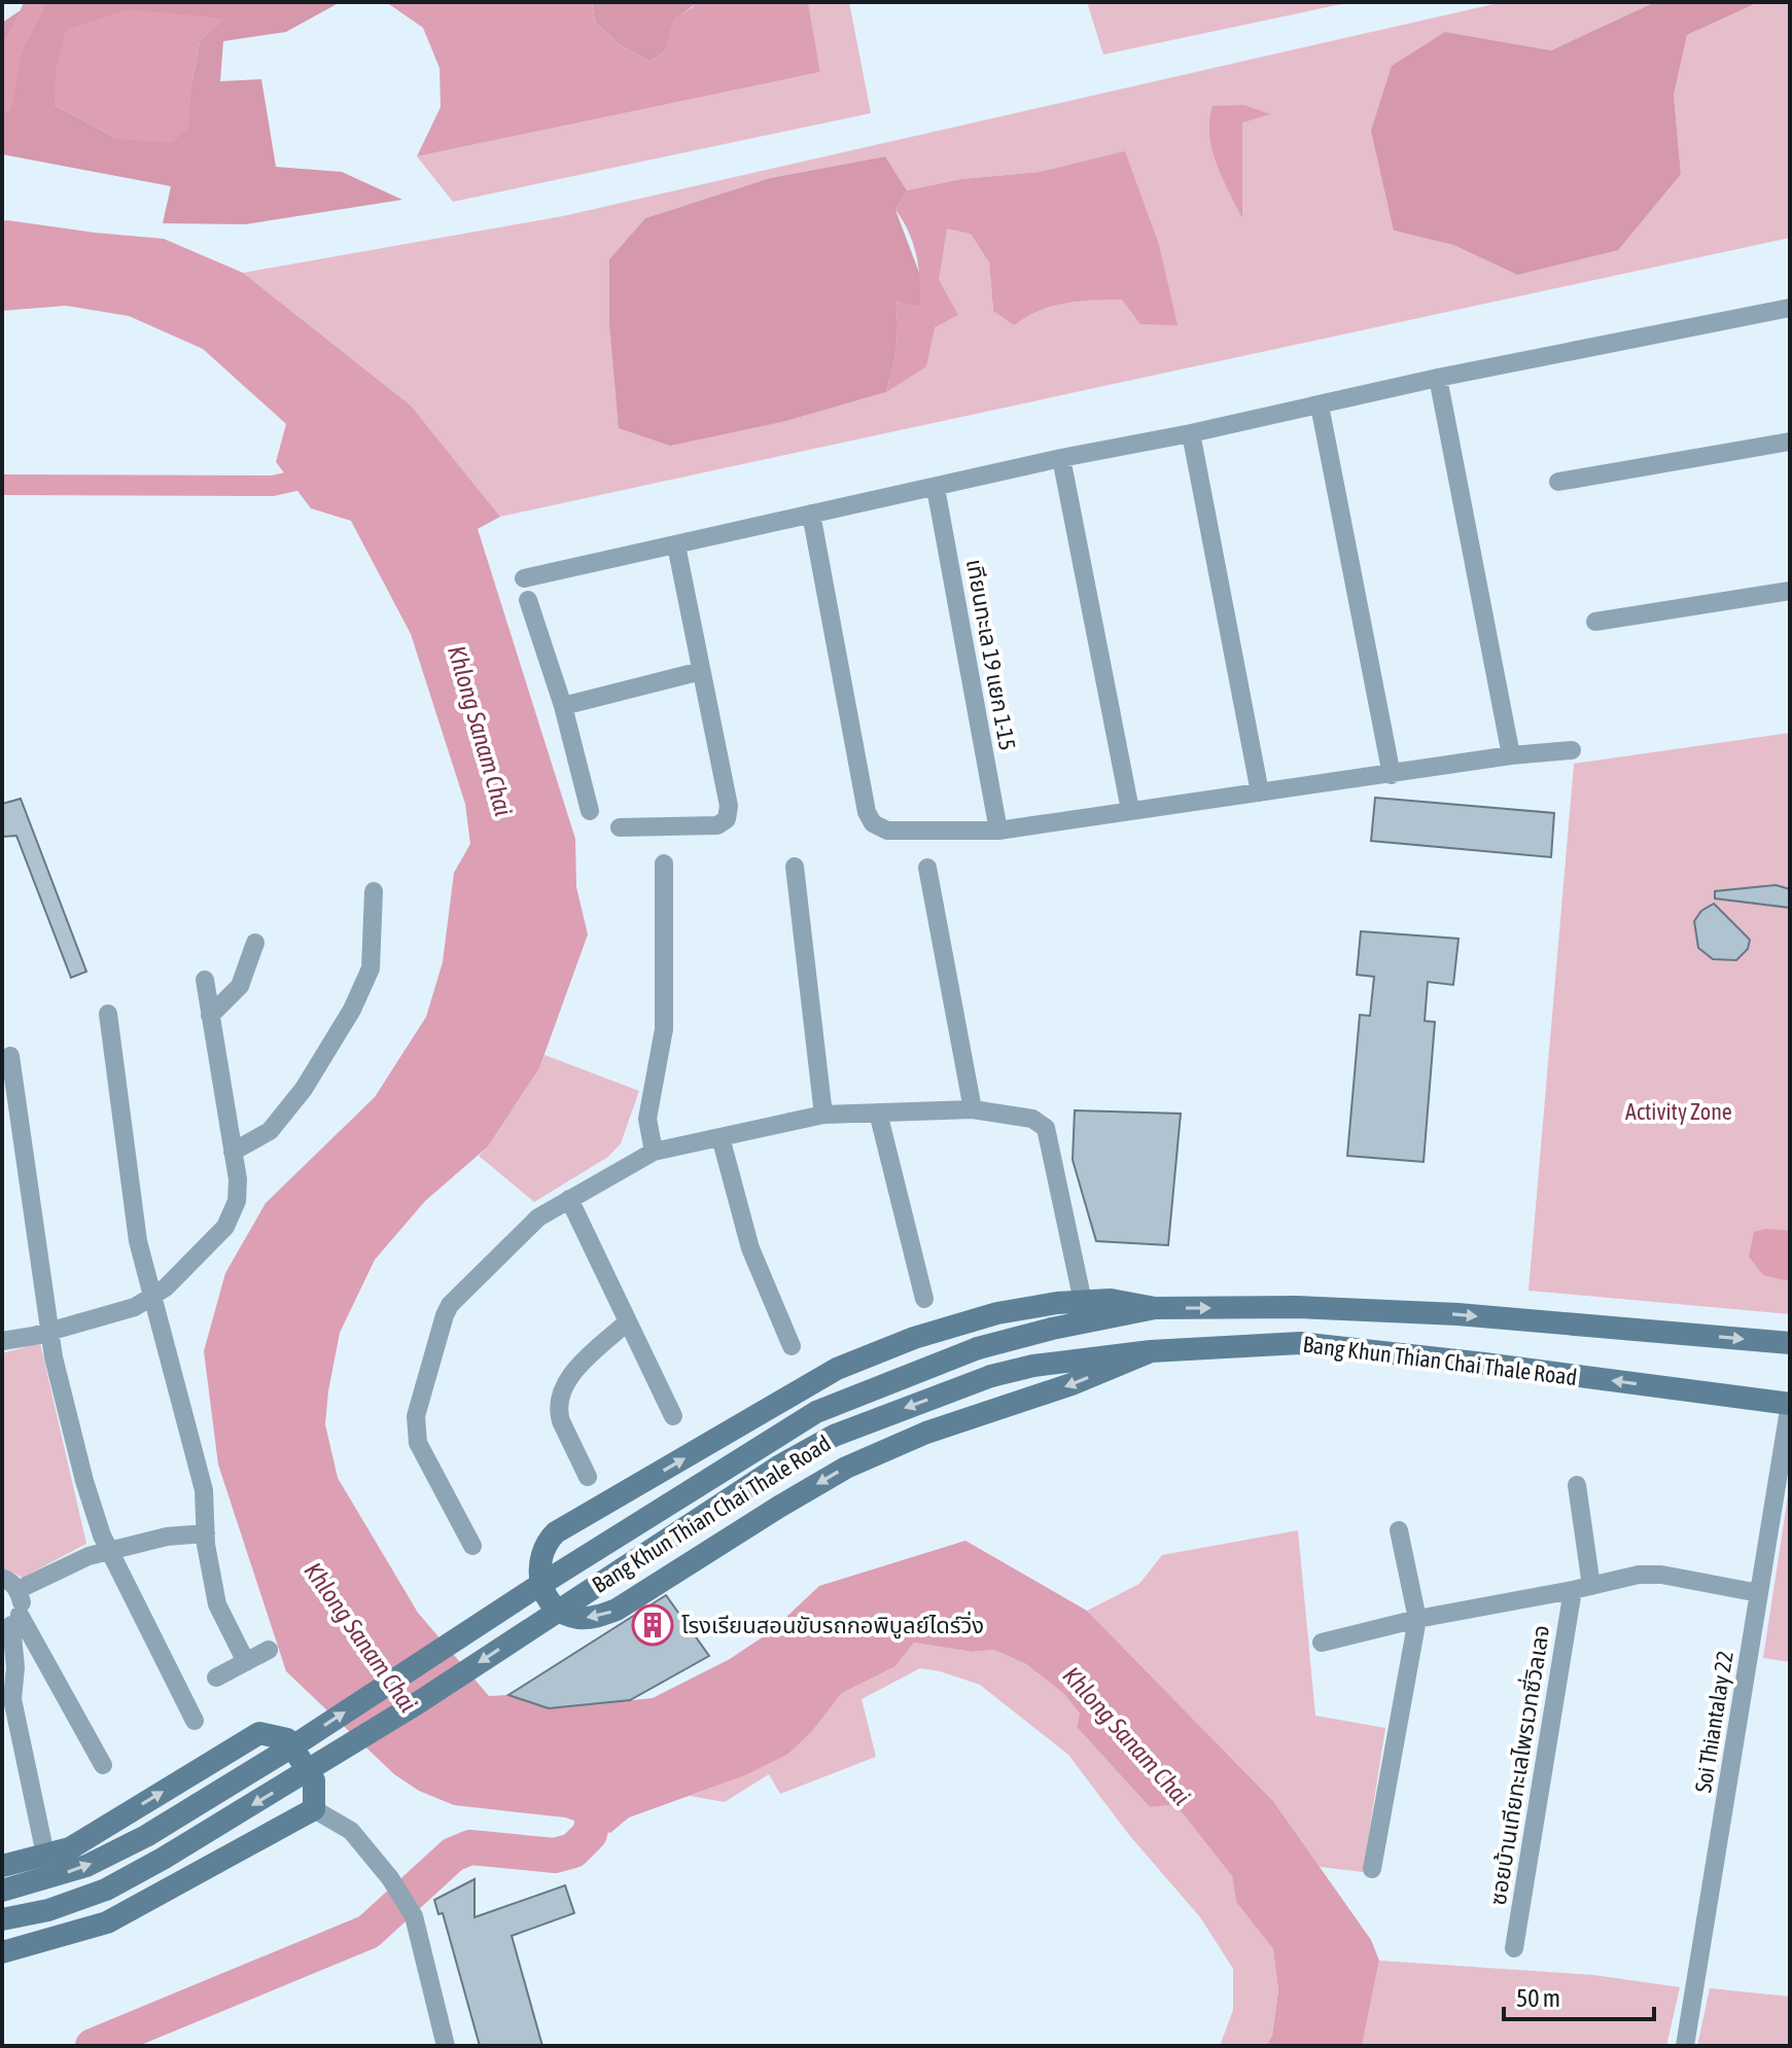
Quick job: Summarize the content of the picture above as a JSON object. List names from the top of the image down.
{
  "streets": {
    "main road": ["Bang Khun Thian Chai Thale Road"],
    "street": ["เทียนทะเล 19 แยก 1-15", "Soi Thiantalay 22", "ซอยบ้านเทียทะเลไพรเวทซี่วิลเลจ"]
  },
  "crossings": [
    ["Bang Khun Thian Chai Thale Road", "Soi Thiantalay 22"],
    ["Soi Thiantalay 22", "ซอยบ้านเทียทะเลไพรเวทซี่วิลเลจ"]
  ],
  "water": ["Khlong Sanam Chai"],
  "parks": ["Activity Zone"],
  "places": {
    "building": ["โรงเรียนสอนขับรถกอพิบูลย์ไดร์วิ่ง"]
  },
  "scale_bar": "50 m"
}
